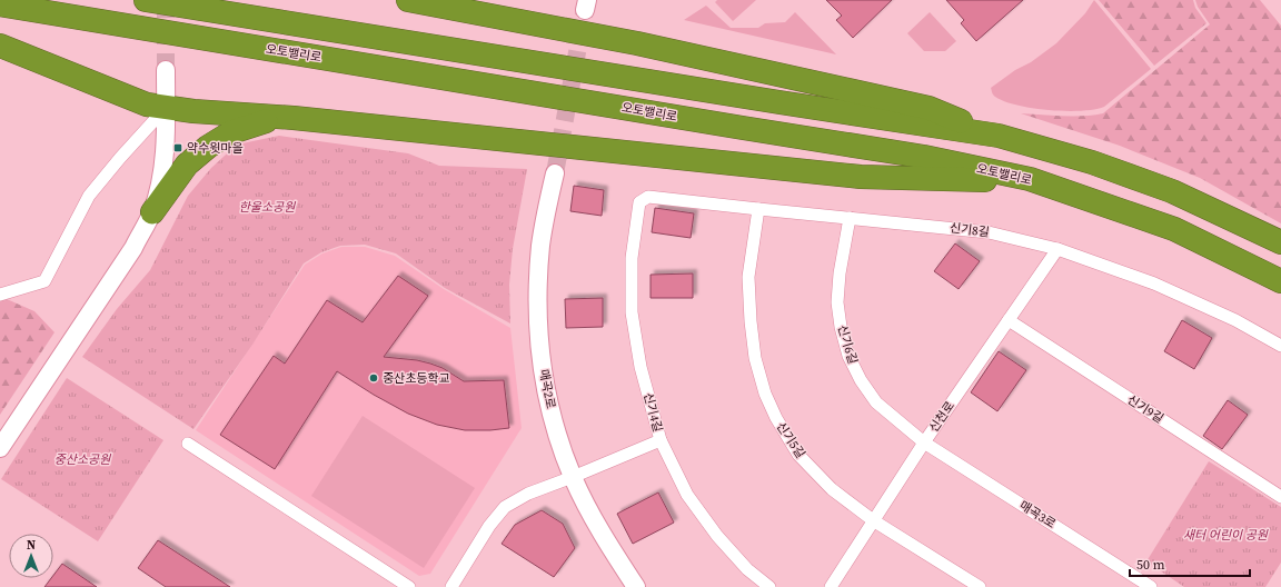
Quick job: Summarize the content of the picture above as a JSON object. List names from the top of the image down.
{
  "streets": {
    "highway": ["오토밸리로"],
    "street": [
      "신기8길",
      "신기6길",
      "매곡2로",
      "신기9길",
      "신기4길",
      "신천로",
      "신기5길",
      "매곡3로"
    ]
  },
  "crossings": [
    ["신기8길", "신기6길"],
    ["신기8길", "신기4길"],
    ["신기8길", "신천로"],
    ["신기8길", "신기5길"],
    ["신기6길", "신천로"],
    ["신기6길", "매곡3로"],
    ["신기9길", "신천로"],
    ["신천로", "신기5길"],
    ["신천로", "매곡3로"]
  ],
  "parks": ["한울소공원", "중산소공원", "새터 어린이 공원"],
  "places": {
    "transit": ["약수윗마을"],
    "other": ["중산초등학교"]
  },
  "scale_bar": "50 m",
  "north": "top"
}
